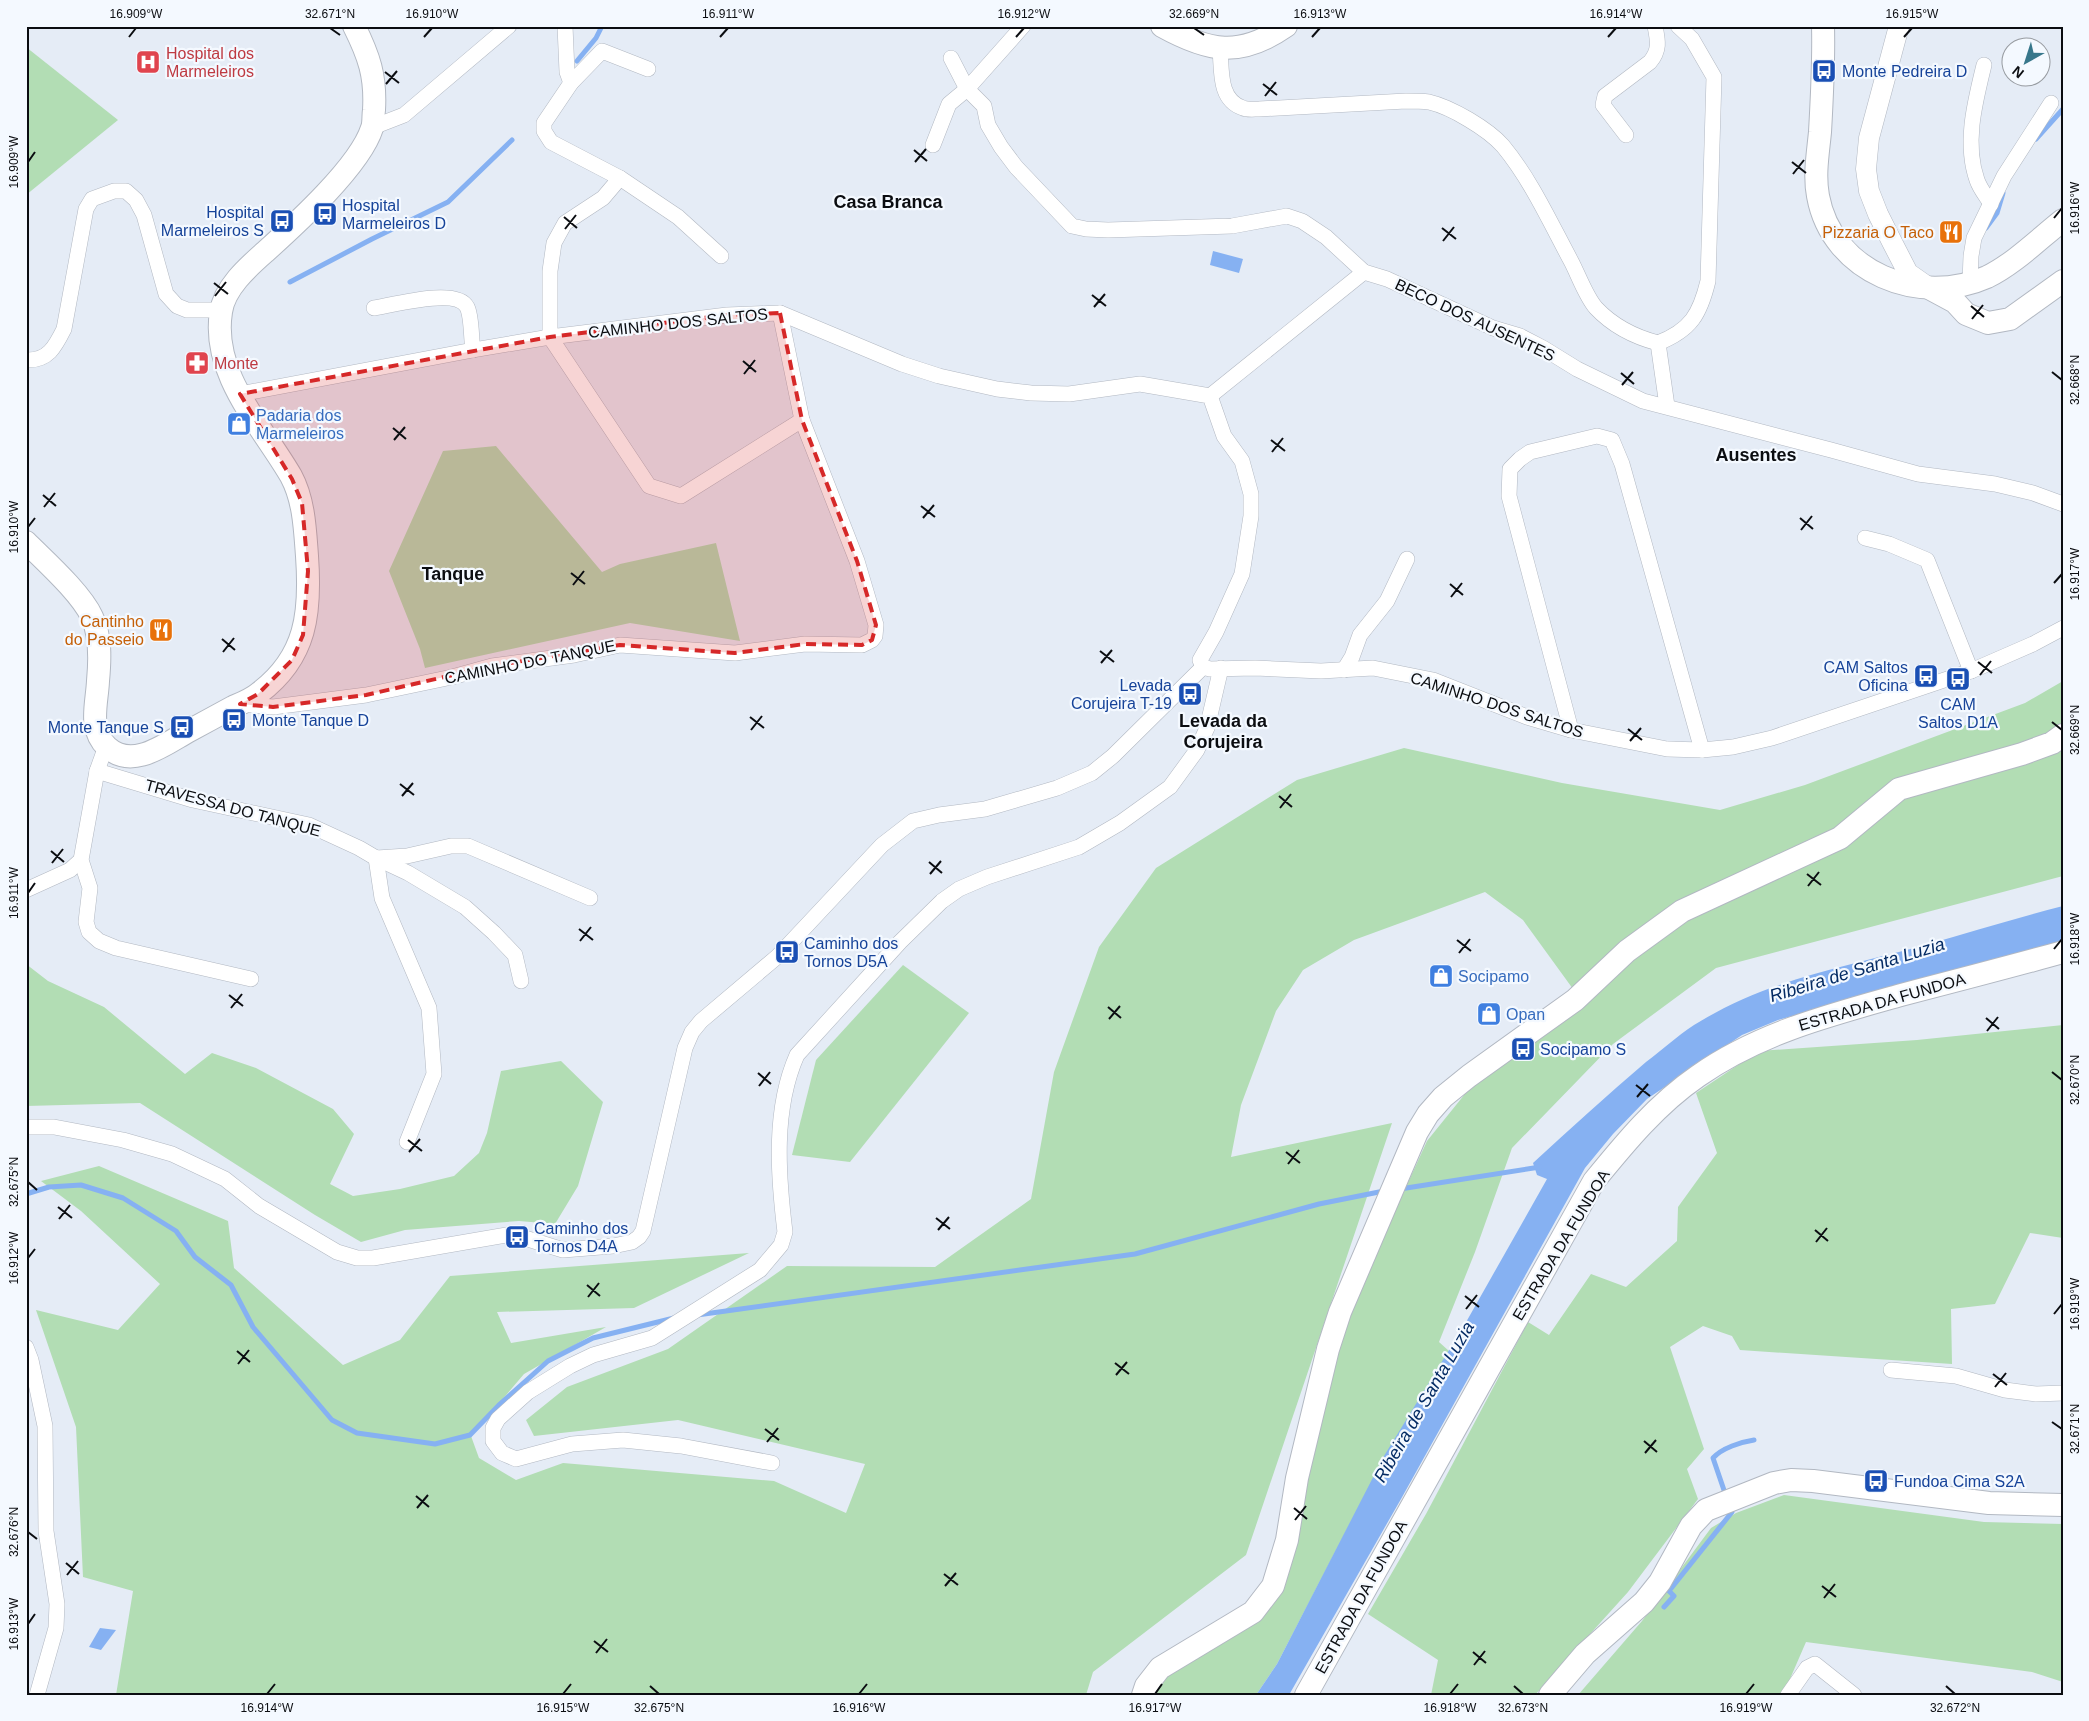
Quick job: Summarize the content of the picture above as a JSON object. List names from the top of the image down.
{
  "streets": {
    "main road": ["ESTRADA DA FUNDOA"],
    "street": [
      "BECO DOS AUSENTES",
      "CAMINHO DOS SALTOS",
      "CAMINHO DO TANQUE",
      "TRAVESSA DO TANQUE"
    ]
  },
  "districts": [
    "Casa Branca",
    "Ausentes",
    "Tanque",
    "Levada da Corujeira"
  ],
  "water": ["Ribeira de Santa Luzia"],
  "places": {
    "hospital": ["Hospital dos Marmeleiros"],
    "bus stop": [
      "Monte Pedreira D",
      "Hospital Marmeleiros D",
      "Hospital Marmeleiros S",
      "CAM Saltos Oficina",
      "CAM Saltos D1A",
      "Levada Corujeira T-19",
      "Monte Tanque D",
      "Monte Tanque S",
      "Caminho dos Tornos D5A",
      "Socipamo S",
      "Caminho dos Tornos D4A",
      "Fundoa Cima S2A"
    ],
    "restaurant": ["Pizzaria O Taco", "Cantinho do Passeio"],
    "pharmacy": ["Monte"],
    "shop": ["Padaria dos Marmeleiros", "Socipamo", "Opan"]
  },
  "north": "bottom left",
  "coordinates": [
    "16.909°W",
    "32.671°N",
    "16.910°W",
    "16.911°W",
    "16.912°W",
    "32.669°N",
    "16.913°W",
    "16.914°W",
    "16.915°W",
    "16.916°W",
    "32.668°N",
    "16.917°W",
    "16.918°W",
    "32.670°N",
    "32.675°N",
    "16.919°W",
    "32.676°N",
    "32.673°N",
    "32.672°N"
  ]
}
